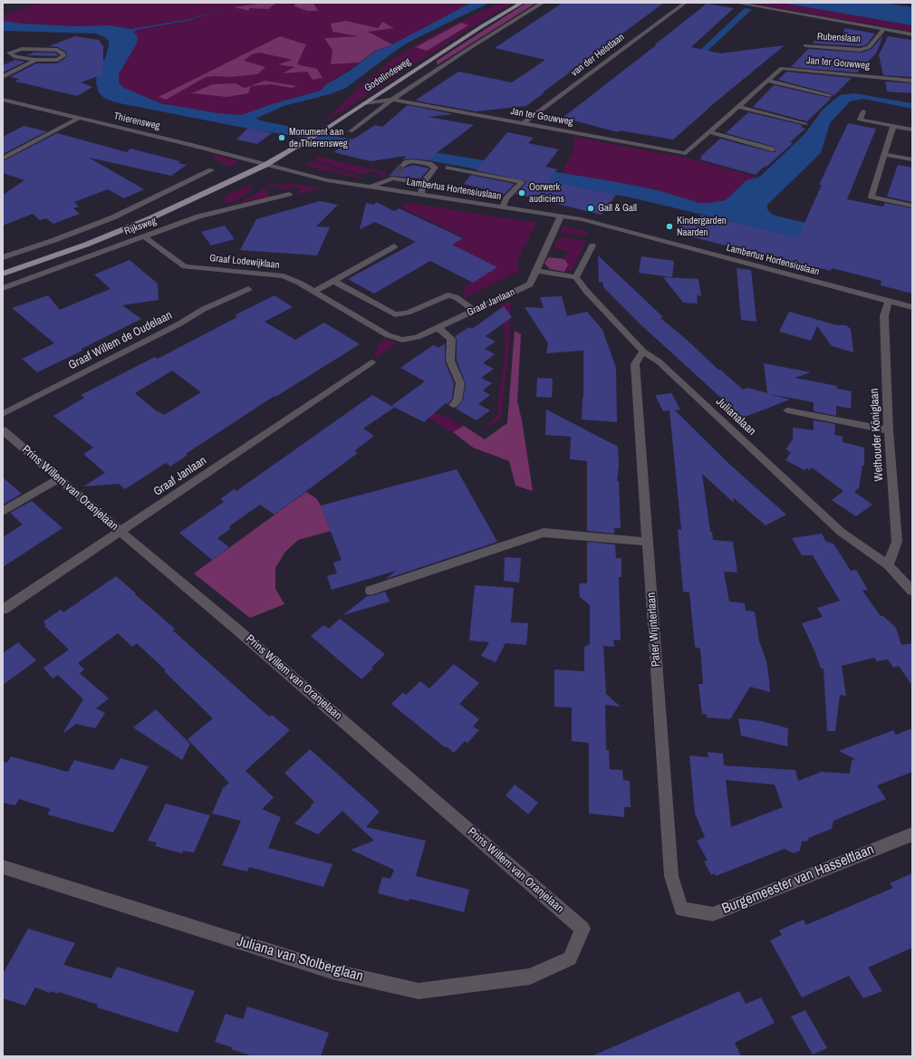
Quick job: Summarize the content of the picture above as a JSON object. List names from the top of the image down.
{
  "streets": {
    "main road": ["Godelindeweg", "Rijksweg"],
    "street": [
      "Rubenslaan",
      "van der Helstlaan",
      "Jan ter Gouwweg",
      "Thierensweg",
      "Lambertus Hortensiuslaan",
      "Graaf Lodewijklaan",
      "Graaf Janlaan",
      "Graaf Willem de Oudelaan",
      "Julianalaan",
      "Wethouder Königlaan",
      "Prins Willem van Oranjelaan",
      "Pater Wijnterlaan",
      "Burgemeester van Hasseltlaan",
      "Juliana van Stolberglaan"
    ]
  },
  "crossings": [
    ["van der Helstlaan", "Jan ter Gouwweg"],
    ["Jan ter Gouwweg", "Godelindeweg"],
    ["Godelindeweg", "Thierensweg"],
    ["Godelindeweg", "Lambertus Hortensiuslaan"],
    ["Godelindeweg", "Rijksweg"],
    ["Thierensweg", "Lambertus Hortensiuslaan"],
    ["Thierensweg", "Rijksweg"],
    ["Lambertus Hortensiuslaan", "Rijksweg"],
    ["Lambertus Hortensiuslaan", "Graaf Janlaan"],
    ["Lambertus Hortensiuslaan", "Wethouder Königlaan"],
    ["Rijksweg", "Graaf Lodewijklaan"],
    ["Graaf Lodewijklaan", "Graaf Janlaan"],
    ["Graaf Janlaan", "Prins Willem van Oranjelaan"],
    ["Julianalaan", "Wethouder Königlaan"],
    ["Julianalaan", "Pater Wijnterlaan"],
    ["Prins Willem van Oranjelaan", "Juliana van Stolberglaan"],
    ["Pater Wijnterlaan", "Burgemeester van Hasseltlaan"]
  ],
  "places": [
    "Monument aan de Thierensweg",
    "Oorwerk audiciens",
    "Gall & Gall",
    "Kindergarden Naarden"
  ]
}
